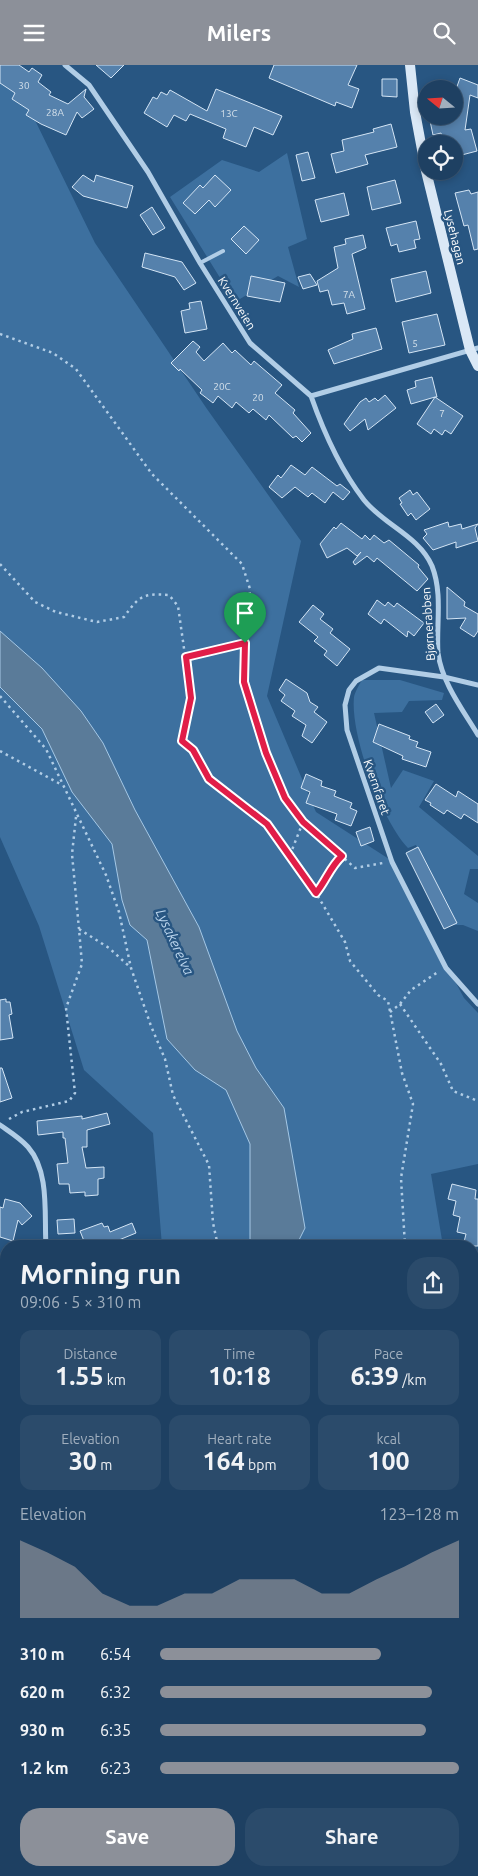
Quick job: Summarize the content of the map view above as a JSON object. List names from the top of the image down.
{
  "streets": {
    "street": [
      "Lysehagan",
      "Kvernveien",
      "Bjørnerabben",
      "Kvernfaret"
    ]
  },
  "crossings": [
    ["Kvernveien", "Bjørnerabben"],
    ["Bjørnerabben", "Kvernfaret"]
  ],
  "water": ["Lysakerelva"],
  "house_numbers": [
    "30",
    "28A",
    "13C",
    "7A",
    "5",
    "20C",
    "20",
    "7"
  ],
  "north": "left",
  "page": {
    "header": "Milers",
    "heading": ["Morning run", "09:06 · 5 × 310 m"],
    "stats": [
      ["Distance", "1.55 km"],
      ["Time", "10:18"],
      ["Pace", "6:39 /km"],
      ["Elevation", "30 m"],
      ["Heart rate", "164 bpm"],
      ["kcal", "100"]
    ],
    "chart": ["Elevation", "123–128 m"],
    "list": [
      {
        "name": "310 m",
        "note": "6:54"
      },
      {
        "name": "620 m",
        "note": "6:32"
      },
      {
        "name": "930 m",
        "note": "6:35"
      },
      {
        "name": "1.2 km",
        "note": "6:23"
      }
    ],
    "buttons": ["Save", "Share"]
  }
}
